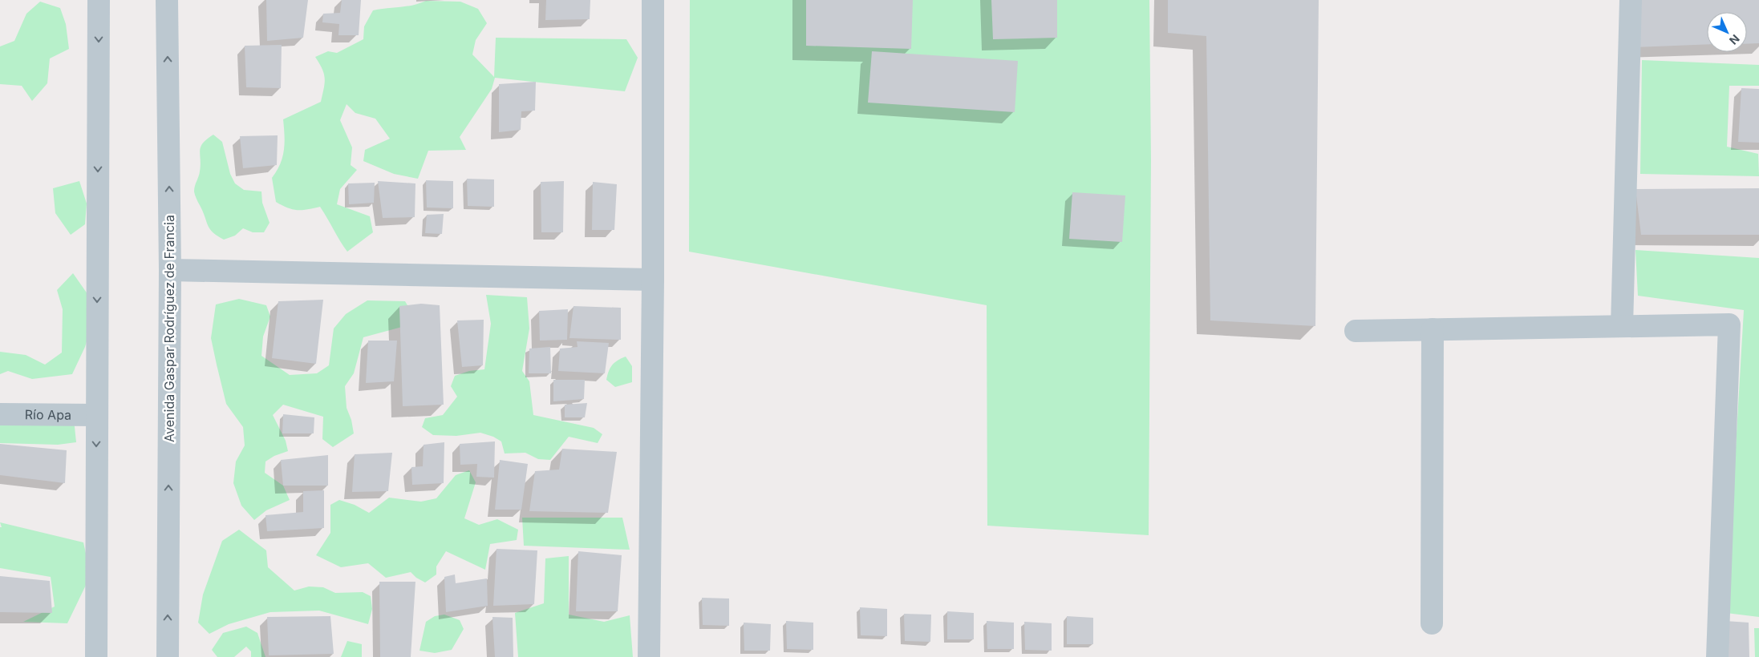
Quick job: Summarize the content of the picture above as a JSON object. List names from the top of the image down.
{
  "streets": {
    "street": ["Avenida Gaspar Rodríguez de Francia", "Río Apa"]
  },
  "north": "bottom right"
}
